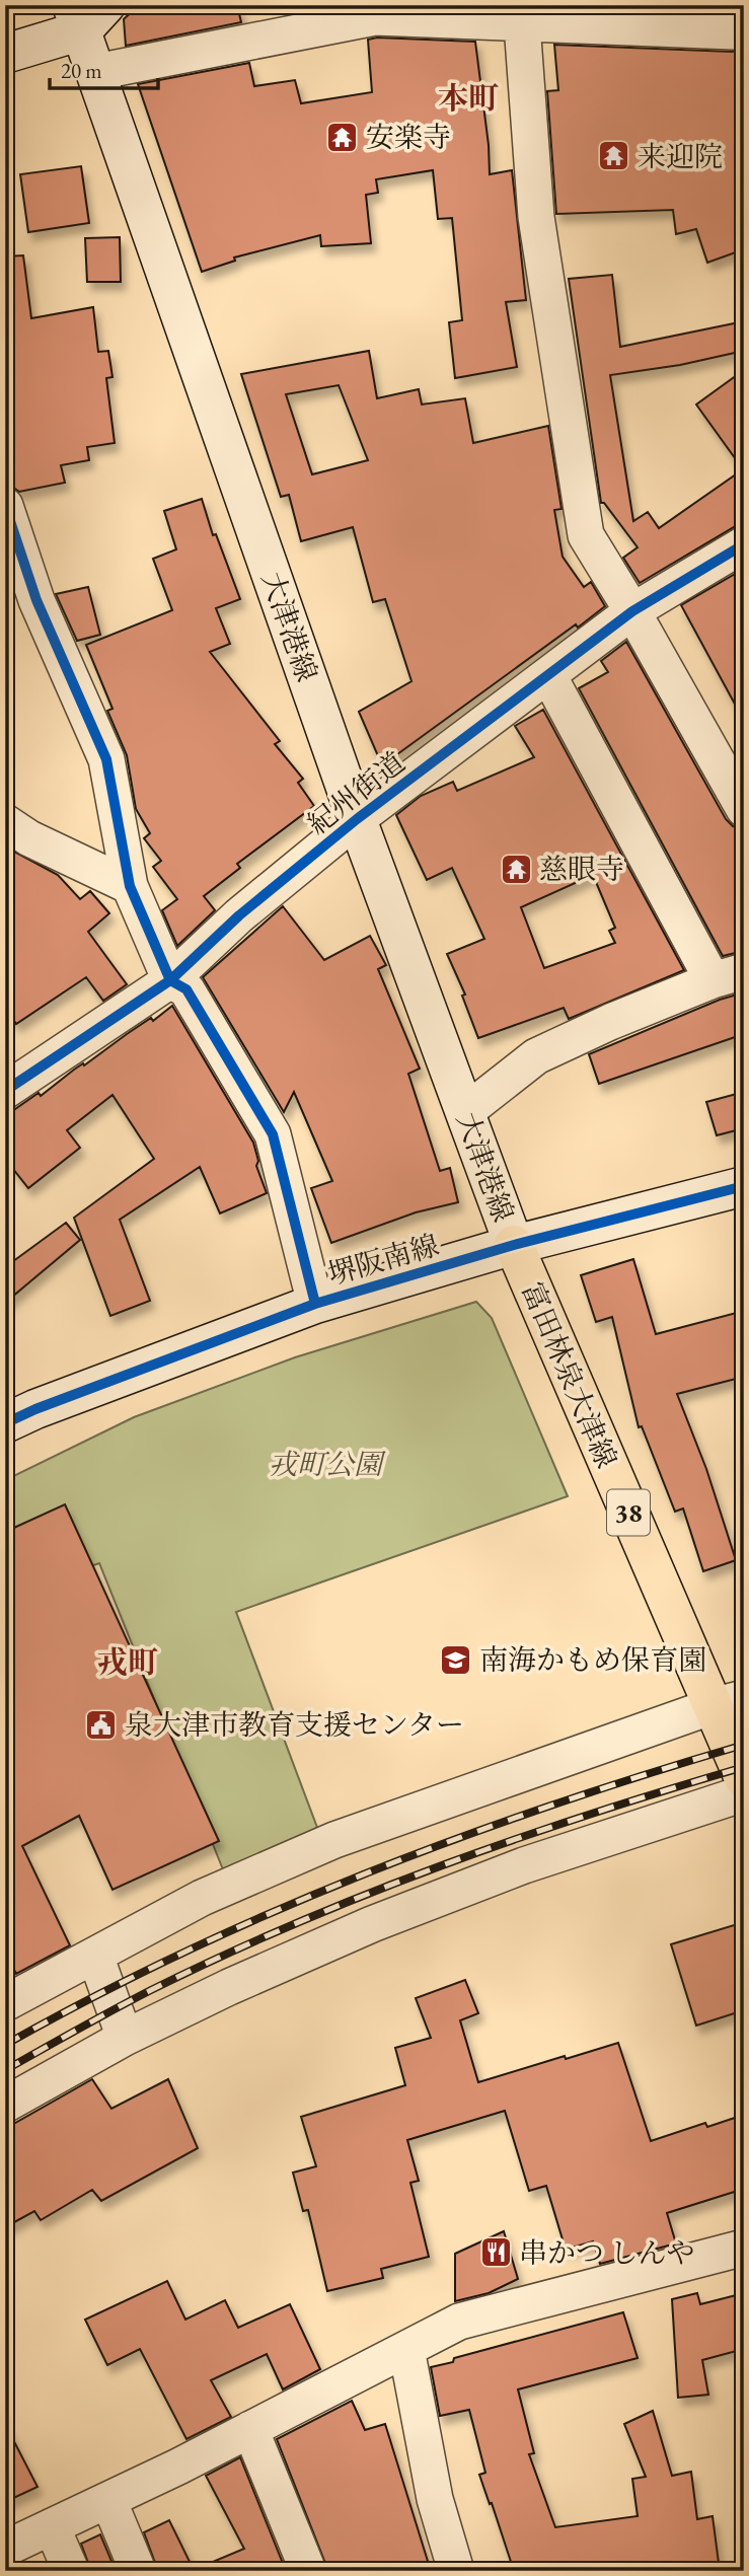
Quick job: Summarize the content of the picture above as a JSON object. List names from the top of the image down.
{
  "streets": {
    "main road": [
      "大津港線",
      "堺阪南線",
      "富田林泉大津線",
      "38"
    ],
    "street": ["紀州街道"]
  },
  "crossings": [
    ["大津港線", "紀州街道"],
    ["大津港線", "堺阪南線"],
    ["大津港線", "富田林泉大津線"],
    ["堺阪南線", "富田林泉大津線"]
  ],
  "districts": ["本町", "戎町"],
  "parks": ["戎町公園"],
  "places": {
    "temple": ["安楽寺", "来迎院", "慈眼寺"],
    "school or university": ["南海かもめ保育園"],
    "public building": ["泉大津市教育支援センター"],
    "restaurant": ["串かつ しんや"]
  },
  "scale_bar": "20 m"
}
